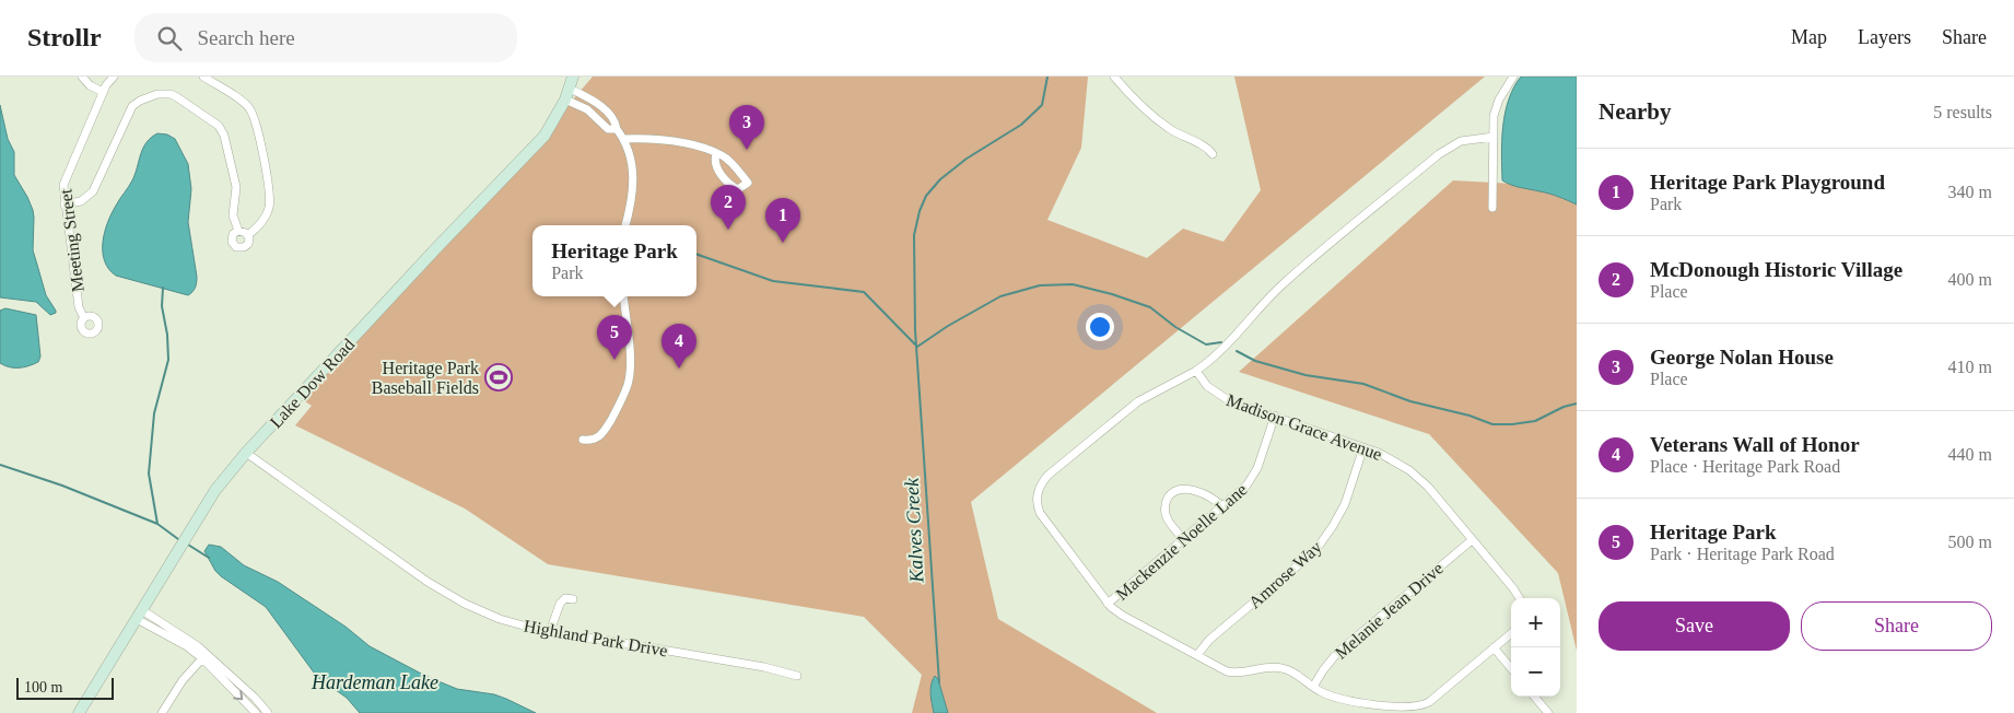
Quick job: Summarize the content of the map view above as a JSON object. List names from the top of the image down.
{
  "streets": {
    "street": [
      "Meeting Street",
      "Lake Dow Road",
      "Madison Grace Avenue",
      "Mackenzie Noelle Lane",
      "Amrose Way",
      "Melanie Jean Drive",
      "Highland Park Drive"
    ]
  },
  "crossings": [
    ["Lake Dow Road", "Highland Park Drive"],
    ["Madison Grace Avenue", "Mackenzie Noelle Lane"],
    ["Madison Grace Avenue", "Amrose Way"],
    ["Madison Grace Avenue", "Melanie Jean Drive"]
  ],
  "water": ["Kalves Creek", "Hardeman Lake"],
  "places": {
    "sports": ["Heritage Park Baseball Fields"]
  },
  "scale_bar": "100 m",
  "page": {
    "header": "Strollr",
    "search": "Search here",
    "nav": ["Map", "Layers", "Share"],
    "heading": ["Nearby", "5 results"],
    "pins": [
      "3",
      "2",
      "1",
      "5",
      "4"
    ],
    "list": [
      {
        "mark": "1",
        "name": "Heritage Park Playground",
        "note": "Park",
        "value": "340 m"
      },
      {
        "mark": "2",
        "name": "McDonough Historic Village",
        "note": "Place",
        "value": "400 m"
      },
      {
        "mark": "3",
        "name": "George Nolan House",
        "note": "Place",
        "value": "410 m"
      },
      {
        "mark": "4",
        "name": "Veterans Wall of Honor",
        "note": "Place · Heritage Park Road",
        "value": "440 m"
      },
      {
        "mark": "5",
        "name": "Heritage Park",
        "note": "Park · Heritage Park Road",
        "value": "500 m"
      }
    ],
    "popup": ["Heritage Park", "Park"],
    "buttons": ["Save", "Share"],
    "map_buttons": ["+", "−"],
    "scale": "100 m"
  }
}
